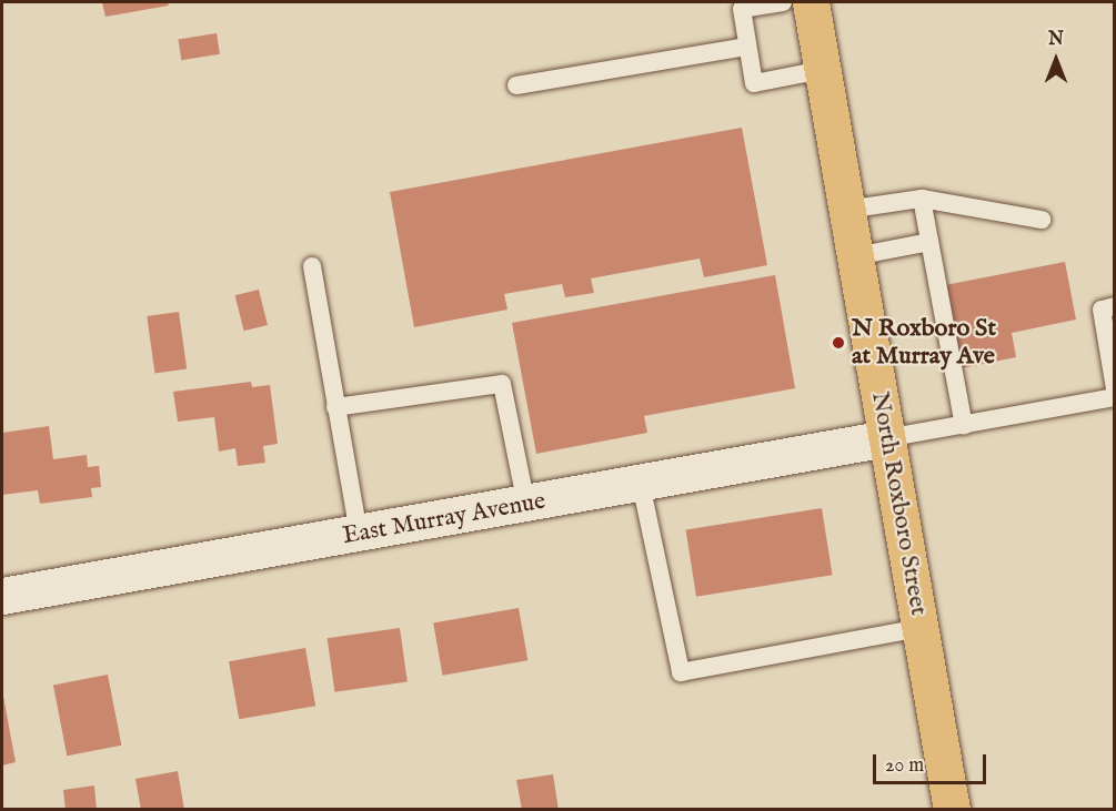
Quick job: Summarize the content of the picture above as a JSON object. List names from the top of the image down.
{
  "streets": {
    "main road": ["North Roxboro Street"],
    "street": ["East Murray Avenue"]
  },
  "crossings": [
    ["North Roxboro Street", "East Murray Avenue"]
  ],
  "places": ["N Roxboro St at Murray Ave"],
  "scale_bar": "20 m",
  "north": "top"
}
